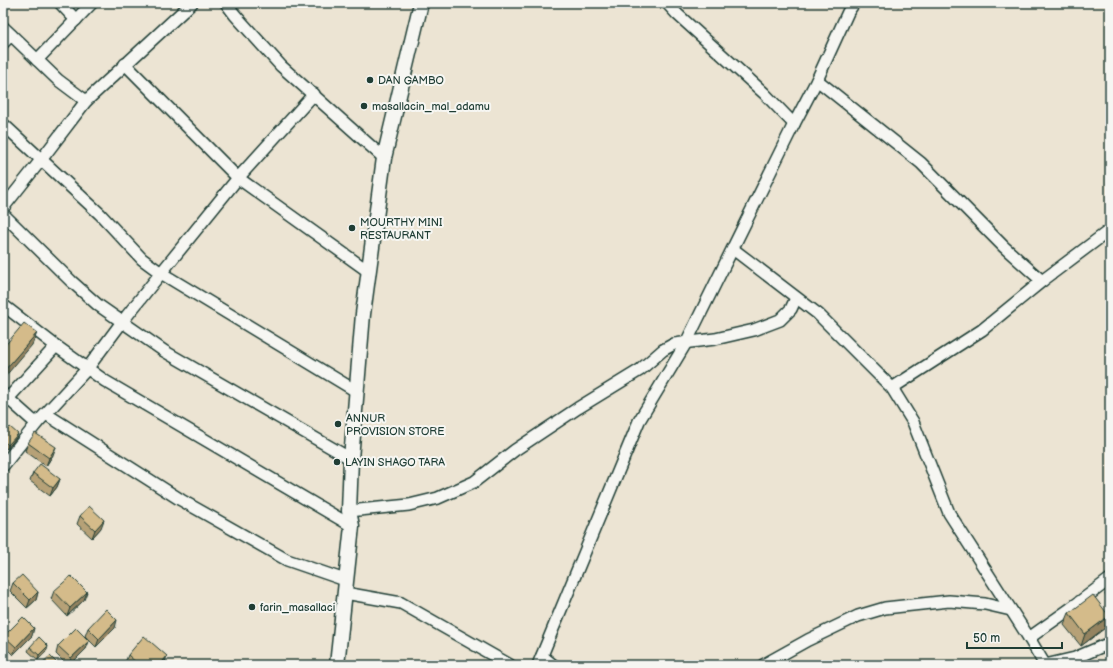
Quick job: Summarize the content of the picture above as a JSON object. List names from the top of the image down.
{
  "places": [
    "DAN GAMBO",
    "masallacin_mal_adamu",
    "MOURTHY MINI RESTAURANT",
    "ANNUR PROVISION STORE",
    "LAYIN SHAGO TARA",
    "farin_masallaci"
  ],
  "scale_bar": "50 m"
}
